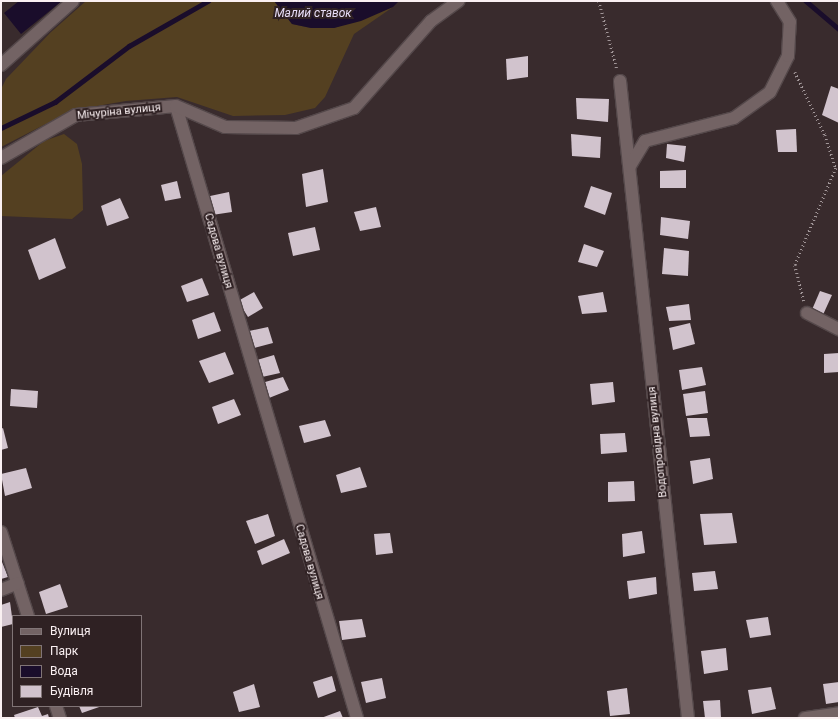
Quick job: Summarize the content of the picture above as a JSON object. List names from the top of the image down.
{
  "streets": {
    "street": ["Мічуріна вулиця", "Садова вулиця", "Водопровідна вулиця"]
  },
  "crossings": [
    ["Мічуріна вулиця", "Садова вулиця"]
  ],
  "water": ["Малий ставок"],
  "legend": [
    "Вулиця",
    "Парк",
    "Вода",
    "Будівля"
  ]
}
